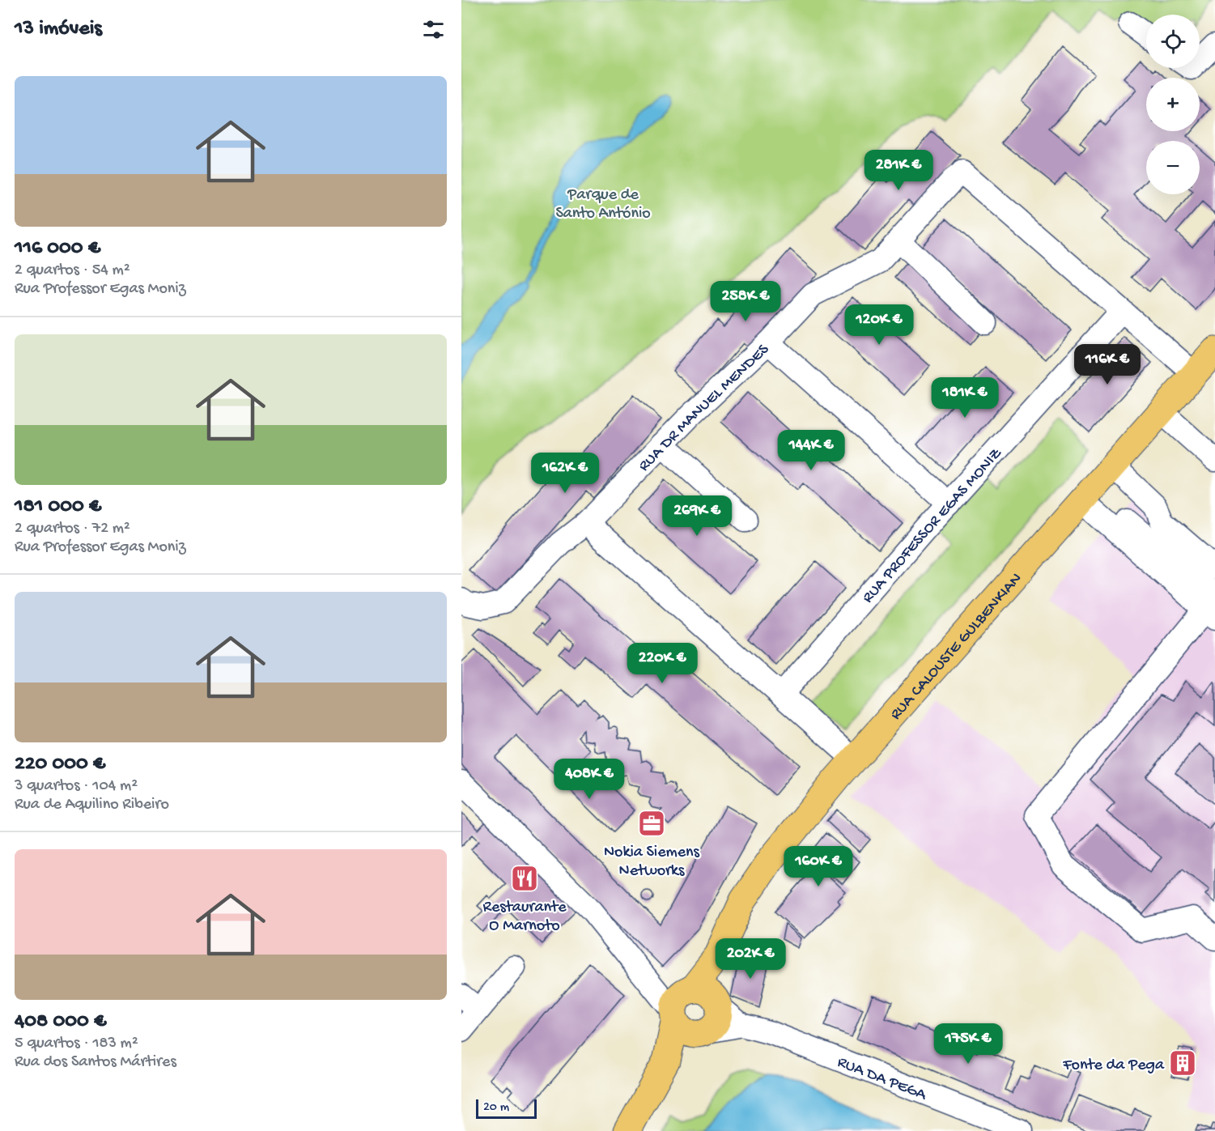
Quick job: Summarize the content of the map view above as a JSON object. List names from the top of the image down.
{
  "streets": {
    "main road": ["RUA CALOUSTE GULBENKIAN"],
    "street": ["RUA DR MANUEL MENDES", "RUA PROFESSOR EGAS MONIZ", "RUA DA PEGA"]
  },
  "crossings": [
    ["RUA DR MANUEL MENDES", "RUA PROFESSOR EGAS MONIZ"],
    ["RUA CALOUSTE GULBENKIAN", "RUA DA PEGA"]
  ],
  "parks": ["Parque de Santo António"],
  "places": {
    "office": ["Nokia Siemens Networks"],
    "restaurant": ["Restaurante O Marnoto"],
    "building": ["Fonte da Pega"]
  },
  "scale_bar": "20 m",
  "page": {
    "heading": "13 imóveis",
    "map_buttons": ["+", "−"],
    "list": [
      {
        "name": "116 000 €",
        "note": "2 quartos · 54 m² · Rua Professor Egas Moniz"
      },
      {
        "name": "181 000 €",
        "note": "2 quartos · 72 m² · Rua Professor Egas Moniz"
      },
      {
        "name": "220 000 €",
        "note": "3 quartos · 104 m² · Rua de Aquilino Ribeiro"
      },
      {
        "name": "408 000 €",
        "note": "5 quartos · 183 m² · Rua dos Santos Mártires"
      }
    ],
    "price": [
      "281K €",
      "258K €",
      "120K €",
      "116K €",
      "181K €",
      "144K €",
      "162K €",
      "269K €",
      "220K €",
      "408K €",
      "160K €",
      "202K €",
      "175K €"
    ],
    "scale": "20 m"
  }
}
